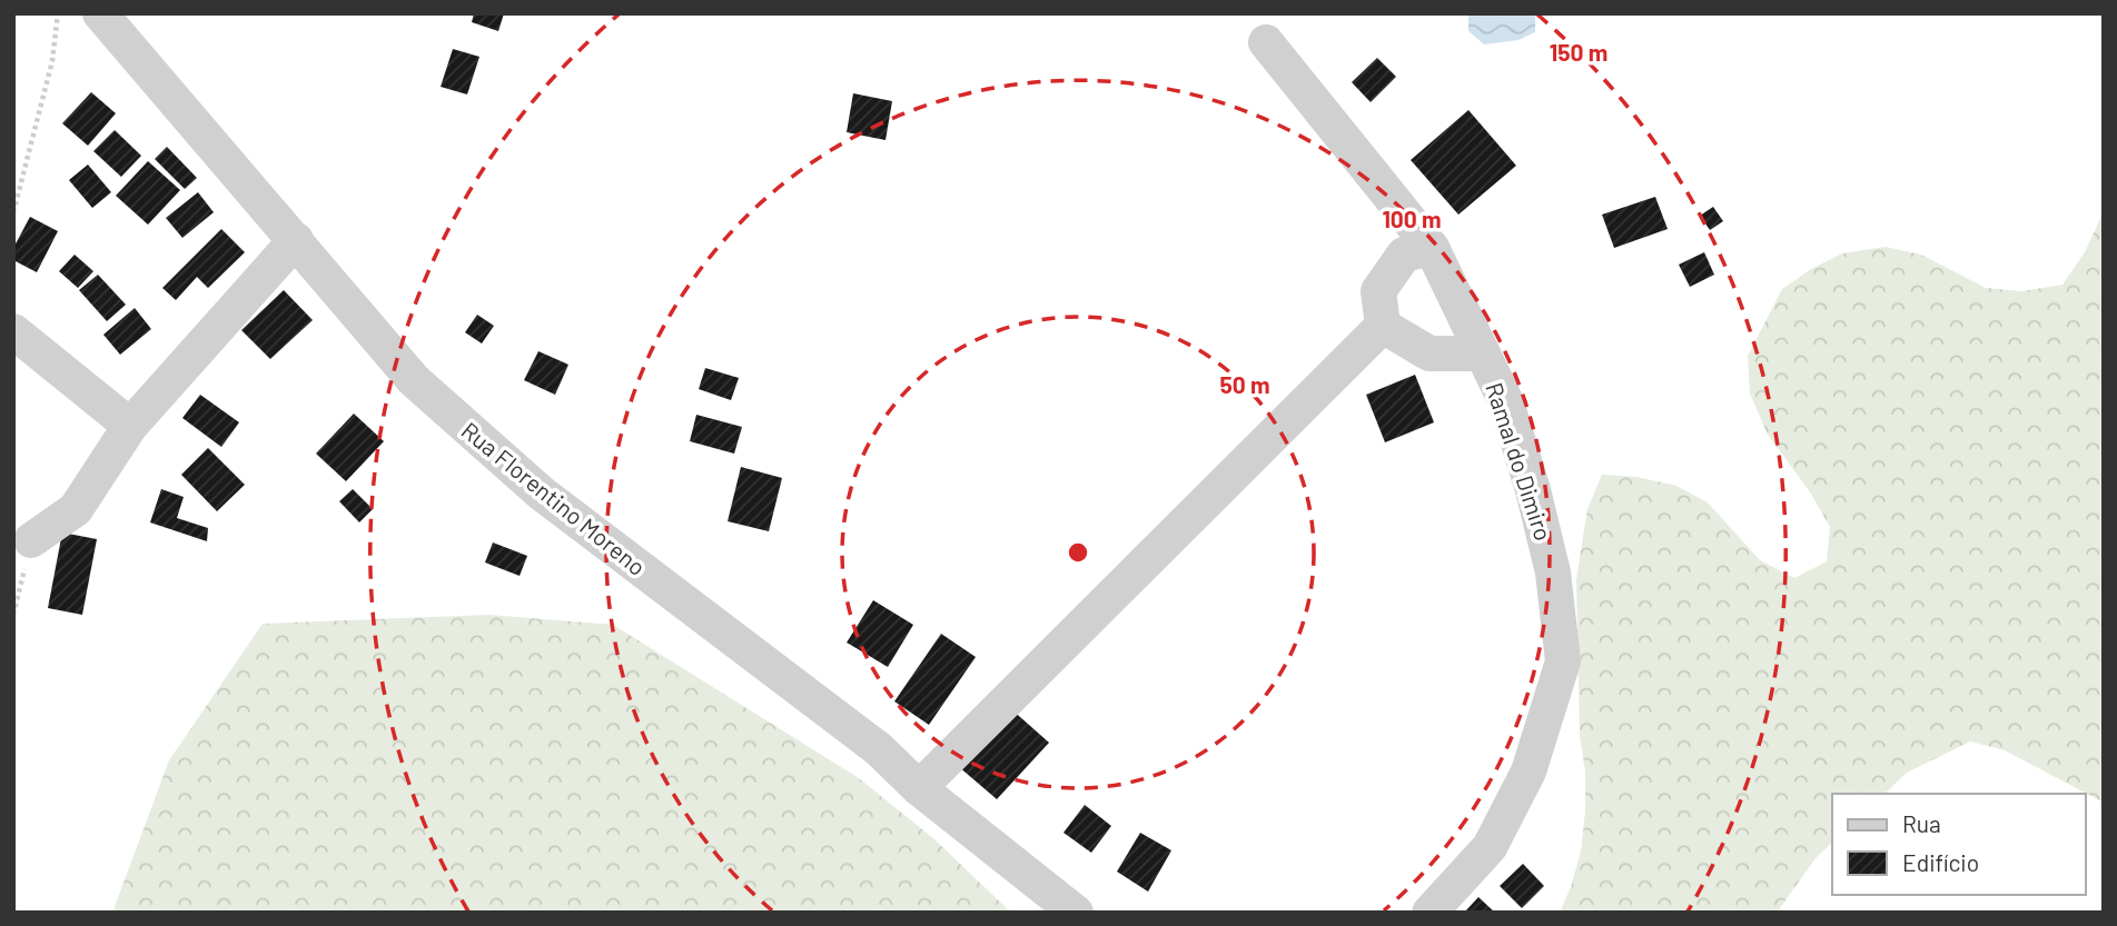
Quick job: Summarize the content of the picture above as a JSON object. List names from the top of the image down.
{
  "streets": {
    "street": ["Ramal do Dimiro", "Rua Florentino Moreno"]
  },
  "legend": ["Rua", "Edifício"],
  "rings": ["150 m", "100 m", "50 m"]
}
